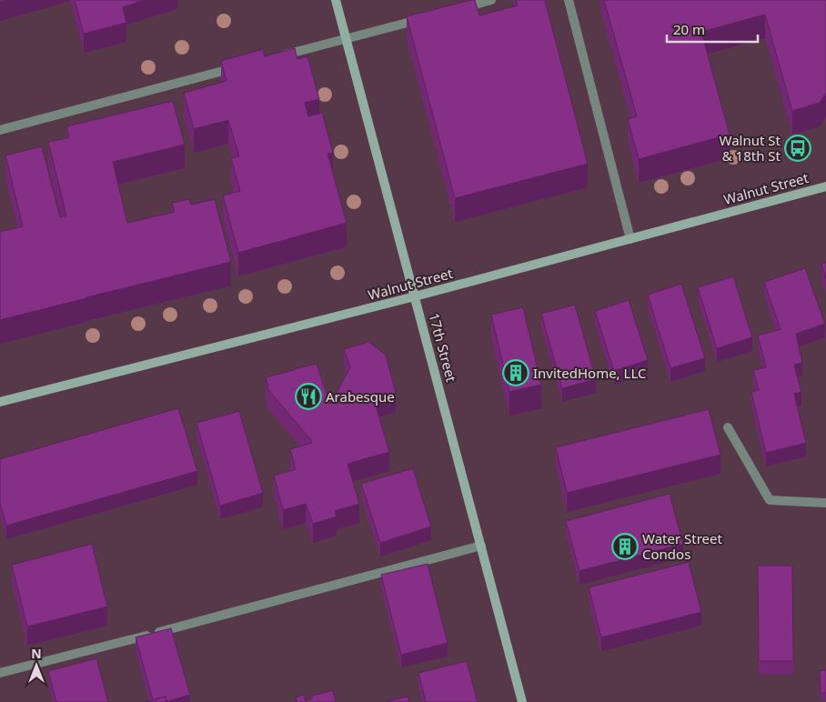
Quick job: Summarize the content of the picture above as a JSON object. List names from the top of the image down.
{
  "streets": {
    "street": ["Walnut Street", "17th Street"]
  },
  "crossings": [
    ["Walnut Street", "17th Street"]
  ],
  "places": {
    "bus stop": ["Walnut St & 18th St"],
    "building": ["InvitedHome, LLC", "Water Street Condos"],
    "restaurant": ["Arabesque"]
  },
  "scale_bar": "20 m",
  "north": "top"
}
